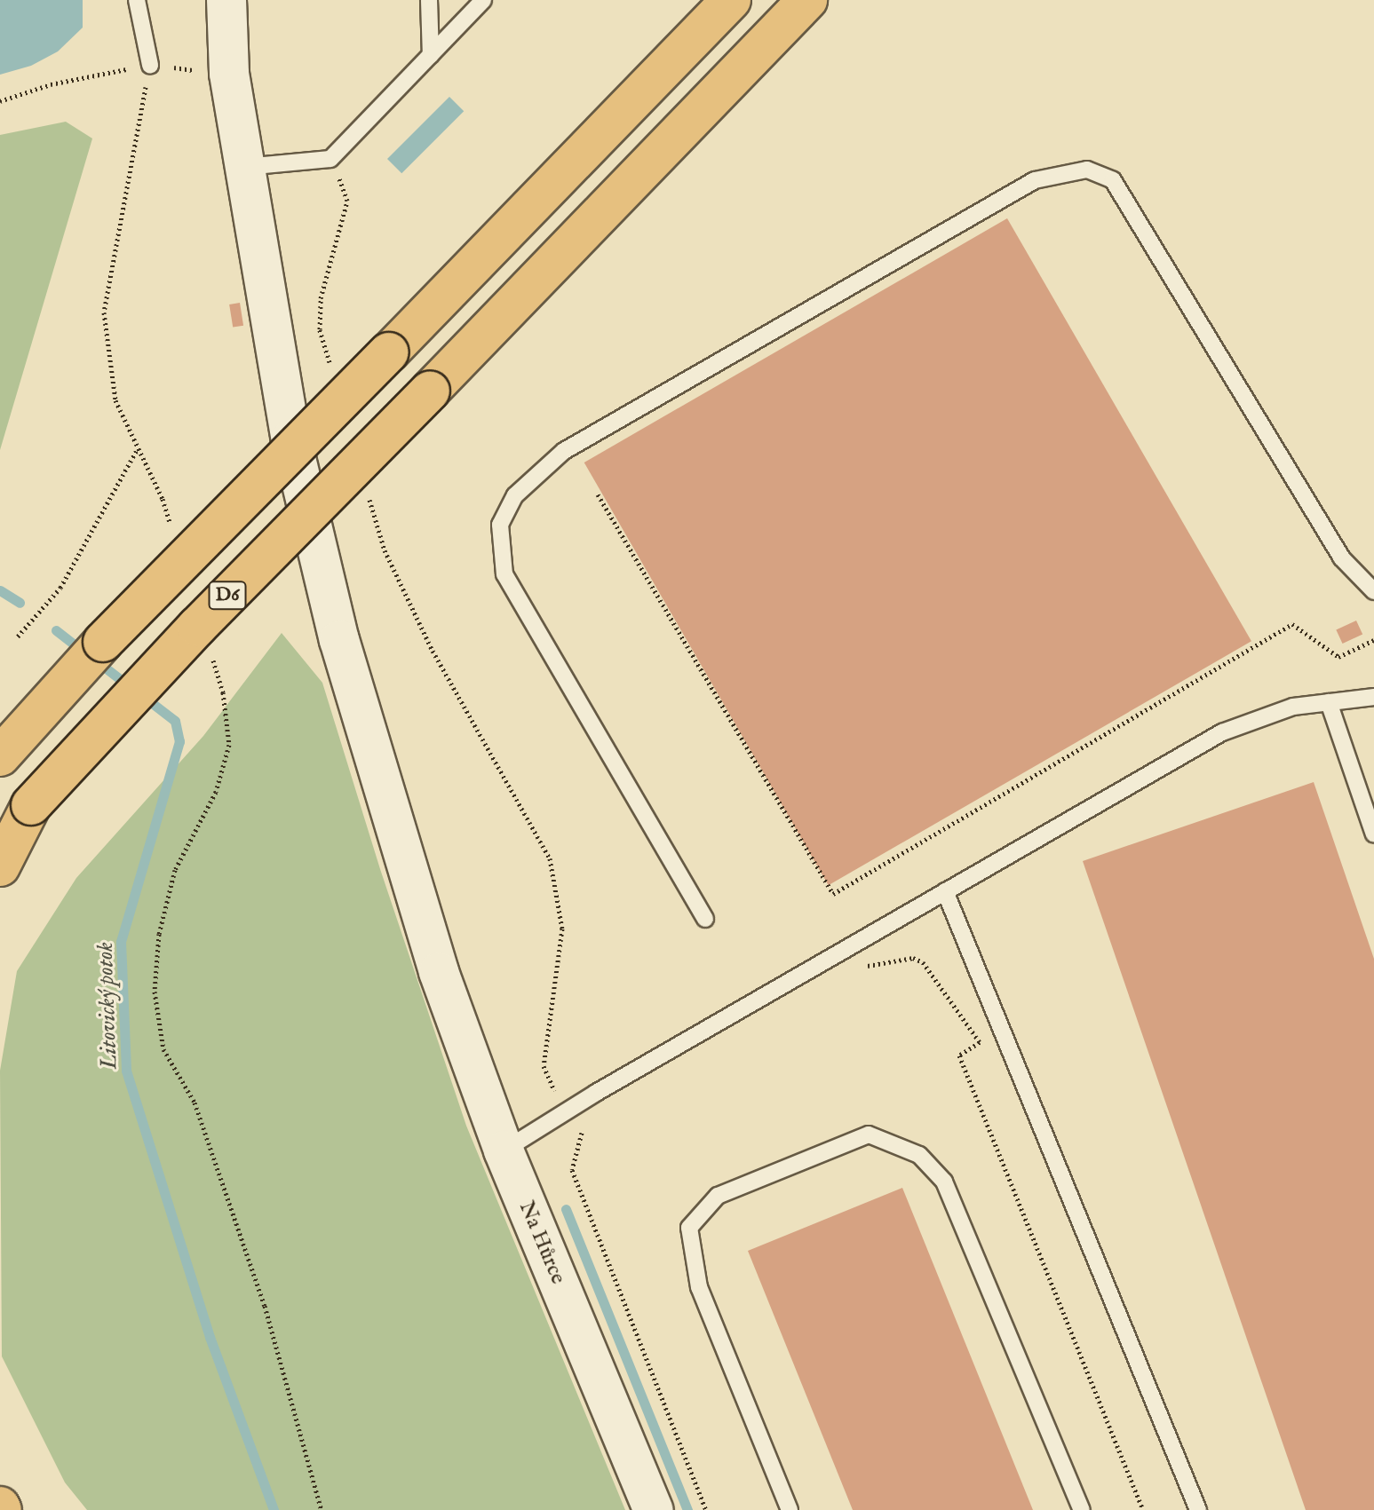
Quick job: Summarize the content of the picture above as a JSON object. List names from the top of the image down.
{
  "streets": {
    "highway": ["D6"],
    "main road": ["Na Hůrce"]
  },
  "water": ["Litovický potok"]
}
